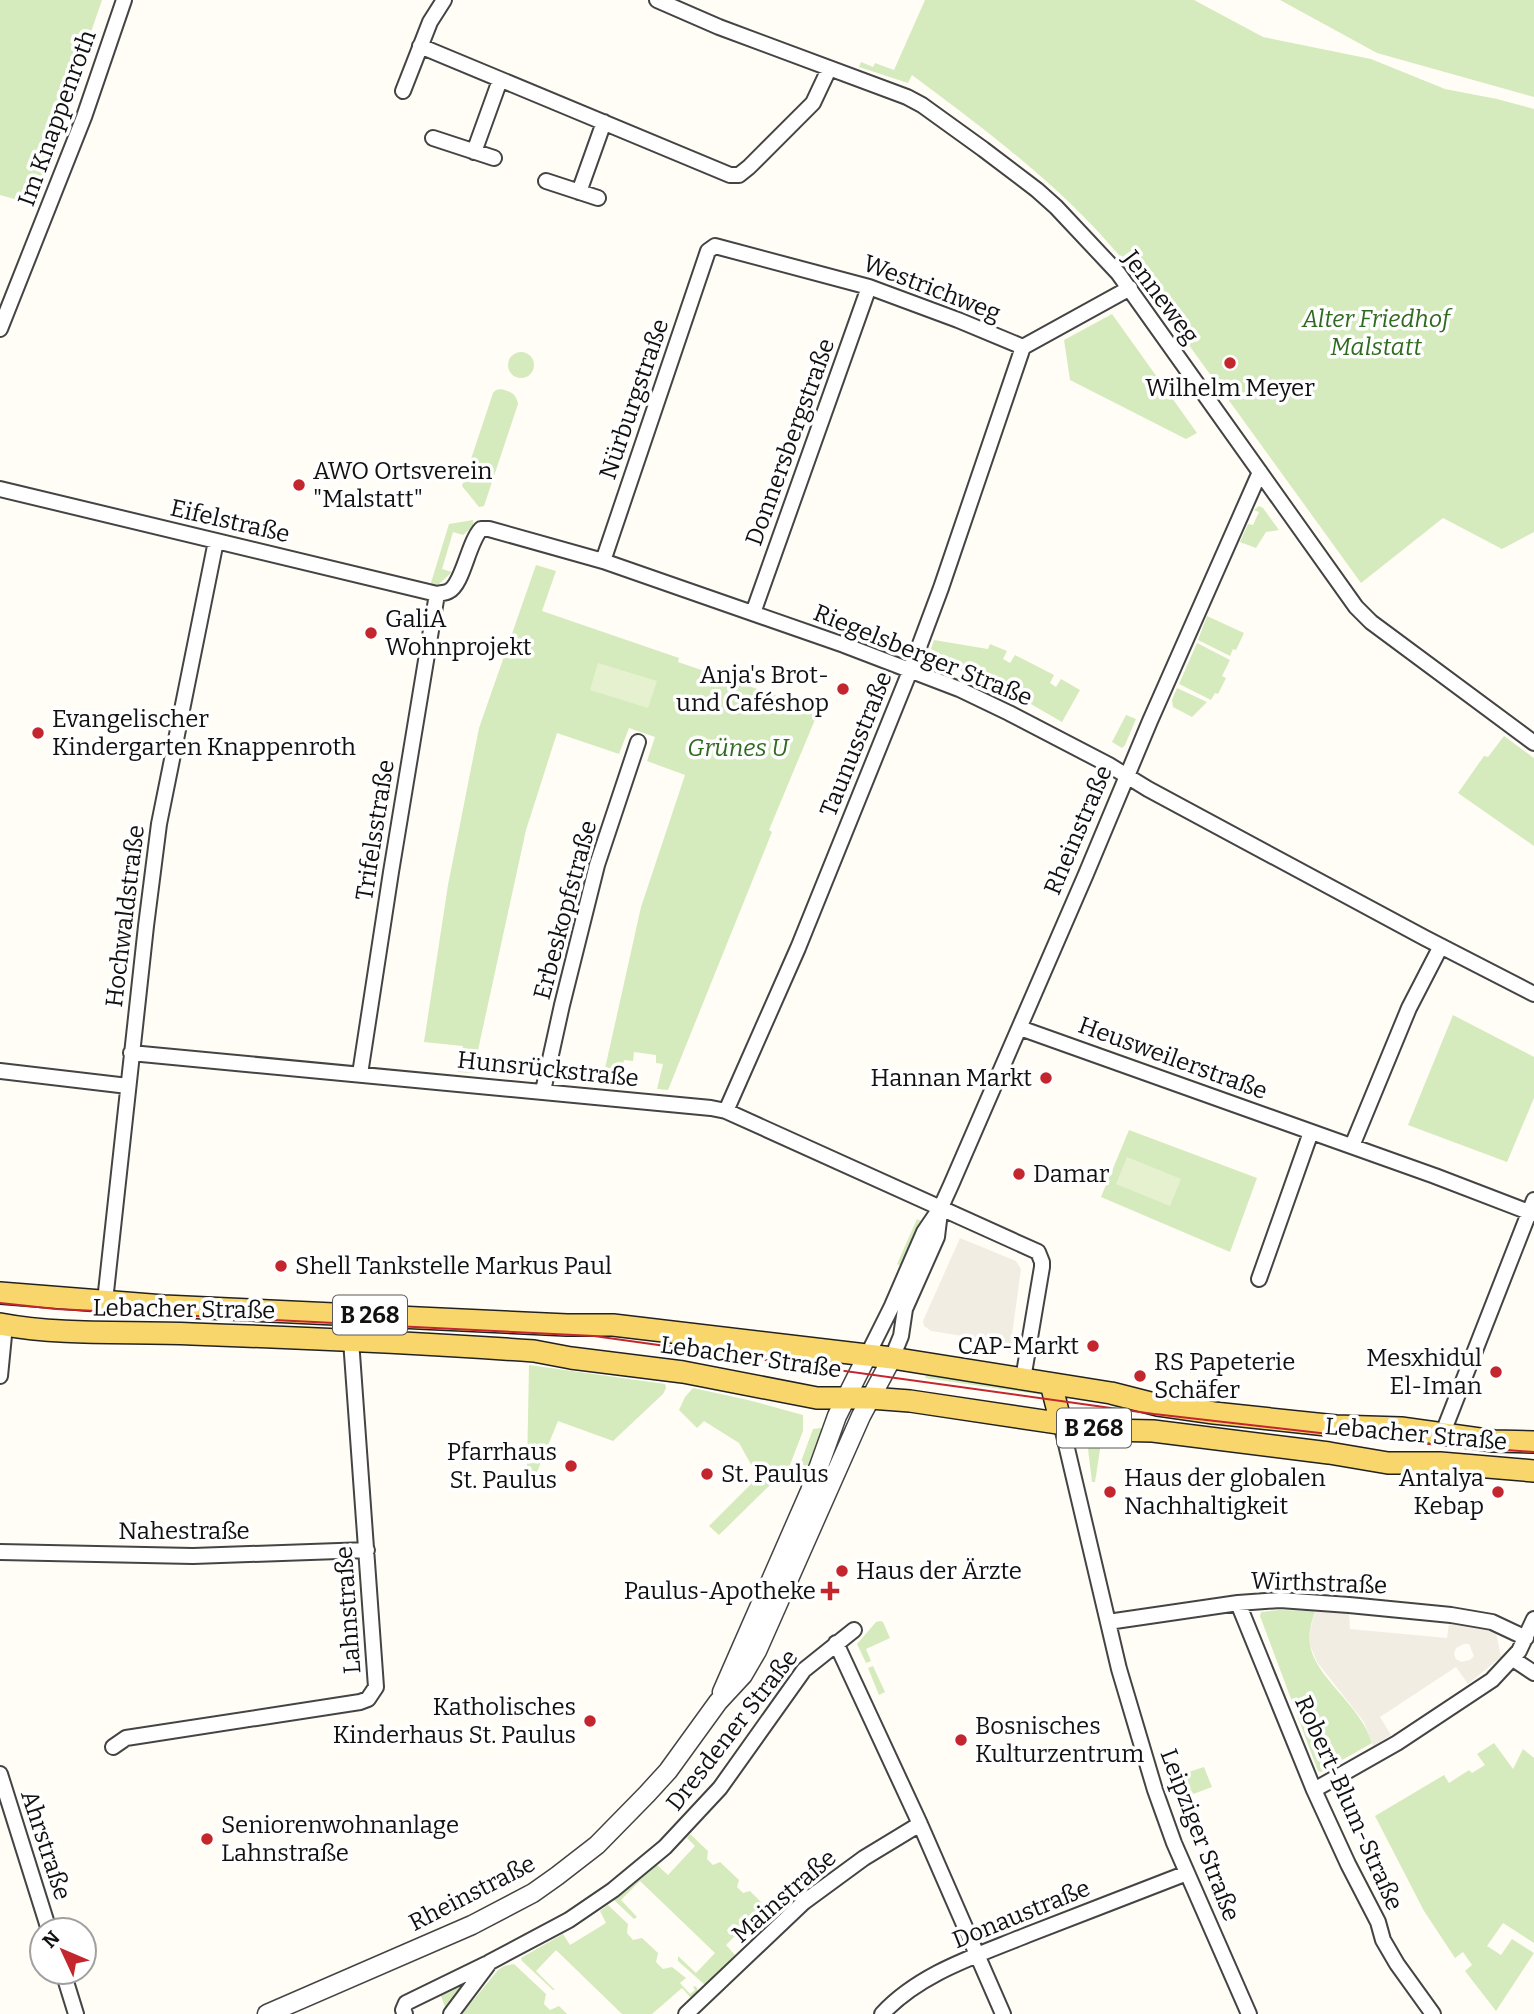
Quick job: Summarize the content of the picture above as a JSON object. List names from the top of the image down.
{
  "streets": {
    "main road": ["Lebacher Straße", "B 268"],
    "street": [
      "Im Knappenroth",
      "Westrichweg",
      "Jenneweg",
      "Nürburgstraße",
      "Donnersbergstraße",
      "Eifelstraße",
      "Riegelsberger Straße",
      "Taunusstraße",
      "Trifelsstraße",
      "Rheinstraße",
      "Erbeskopfstraße",
      "Hochwaldstraße",
      "Heusweilerstraße",
      "Hunsrückstraße",
      "Nahestraße",
      "Wirthstraße",
      "Lahnstraße",
      "Dresdener Straße",
      "Robert-Blum-Straße",
      "Leipziger Straße",
      "Ahrstraße",
      "Mainstraße",
      "Donaustraße"
    ]
  },
  "crossings": [
    ["Westrichweg", "Jenneweg"],
    ["Westrichweg", "Nürburgstraße"],
    ["Westrichweg", "Donnersbergstraße"],
    ["Westrichweg", "Taunusstraße"],
    ["Jenneweg", "Rheinstraße"],
    ["Nürburgstraße", "Riegelsberger Straße"],
    ["Donnersbergstraße", "Riegelsberger Straße"],
    ["Eifelstraße", "Riegelsberger Straße"],
    ["Eifelstraße", "Trifelsstraße"],
    ["Eifelstraße", "Hochwaldstraße"],
    ["Riegelsberger Straße", "Taunusstraße"],
    ["Riegelsberger Straße", "Trifelsstraße"],
    ["Riegelsberger Straße", "Rheinstraße"],
    ["Taunusstraße", "Hunsrückstraße"],
    ["Trifelsstraße", "Hunsrückstraße"],
    ["Rheinstraße", "Heusweilerstraße"],
    ["Rheinstraße", "Hunsrückstraße"],
    ["Rheinstraße", "Lebacher Straße"],
    ["Erbeskopfstraße", "Hunsrückstraße"],
    ["Hochwaldstraße", "Hunsrückstraße"],
    ["Hochwaldstraße", "Lebacher Straße"],
    ["Lebacher Straße", "B 268"],
    ["Lebacher Straße", "Lahnstraße"],
    ["Lebacher Straße", "Leipziger Straße"],
    ["Nahestraße", "Lahnstraße"],
    ["Wirthstraße", "Robert-Blum-Straße"],
    ["Wirthstraße", "Leipziger Straße"],
    ["Dresdener Straße", "Mainstraße"],
    ["Dresdener Straße", "Donaustraße"],
    ["Leipziger Straße", "Donaustraße"]
  ],
  "parks": ["Alter Friedhof Malstatt", "Grünes U"],
  "places": {
    "other": [
      "Wilhelm Meyer",
      "AWO Ortsverein \"Malstatt\"",
      "GaliA Wohnprojekt",
      "Anja's Brot- und Caféshop",
      "Evangelischer Kindergarten Knappenroth",
      "Hannan Markt",
      "Damar",
      "Shell Tankstelle Markus Paul",
      "CAP-Markt",
      "Mesxhidul El-Iman",
      "RS Papeterie Schäfer",
      "Pfarrhaus St. Paulus",
      "St. Paulus",
      "Haus der globalen Nachhaltigkeit",
      "Antalya Kebap",
      "Haus der Ärzte",
      "Katholisches Kinderhaus St. Paulus",
      "Bosnisches Kulturzentrum",
      "Seniorenwohnanlage Lahnstraße"
    ],
    "health": ["Paulus-Apotheke"]
  },
  "north": "top left"
}
